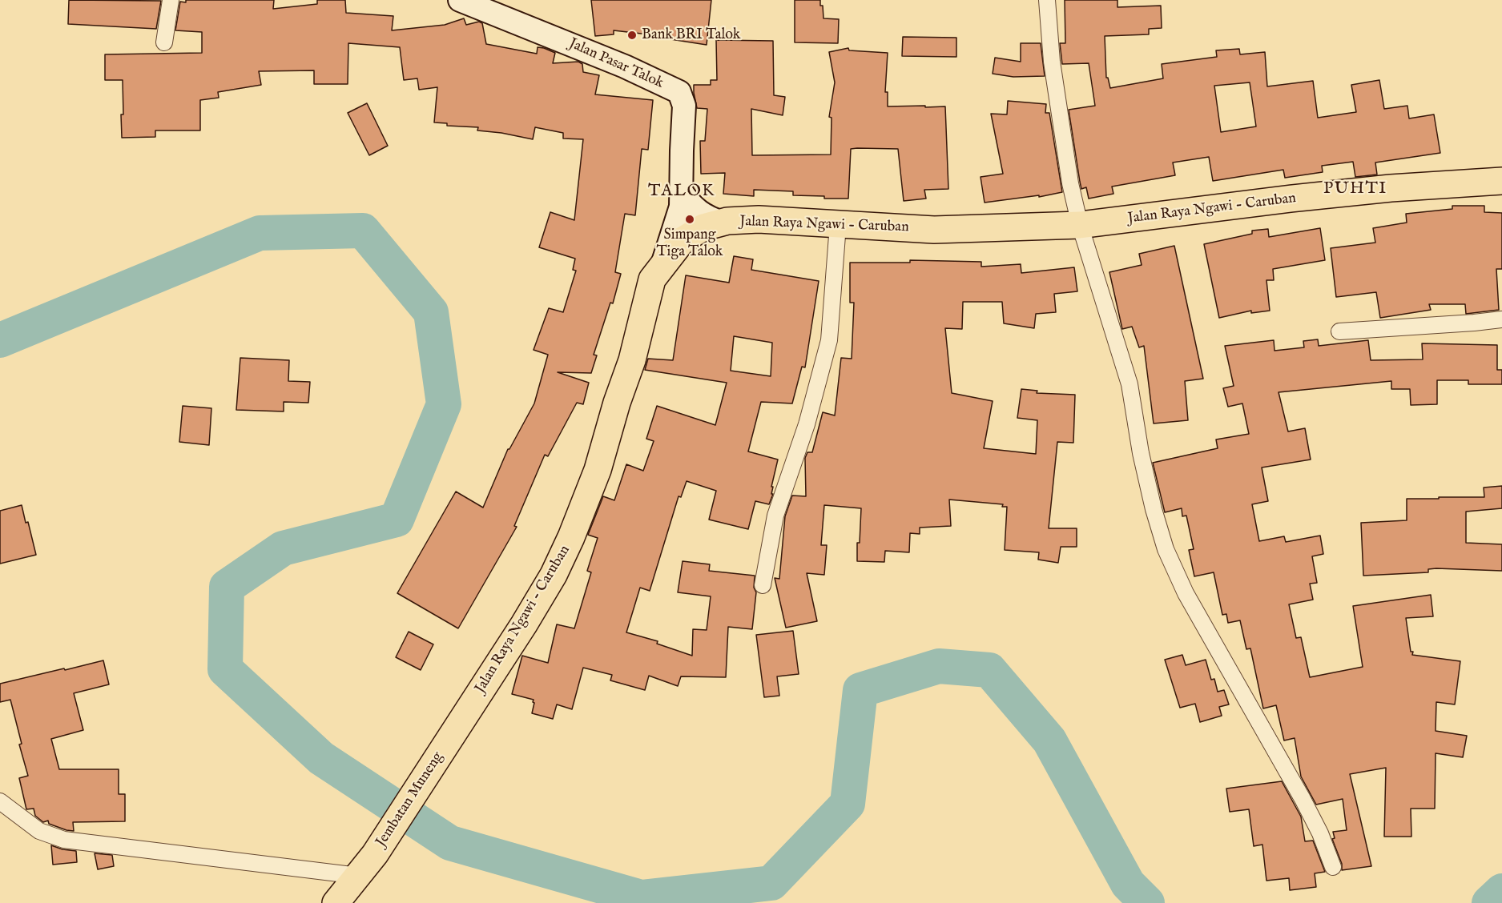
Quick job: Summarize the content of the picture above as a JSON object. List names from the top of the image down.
{
  "streets": {
    "highway": ["Jalan Raya Ngawi - Caruban", "Jembatan Muneng"],
    "main road": ["Jalan Pasar Talok"]
  },
  "crossings": [
    ["Jalan Pasar Talok", "Jalan Raya Ngawi - Caruban"],
    ["Jalan Raya Ngawi - Caruban", "Jembatan Muneng"]
  ],
  "districts": ["PUHTI", "TALOK"],
  "places": ["Bank BRI Talok", "Simpang Tiga Talok"]
}
